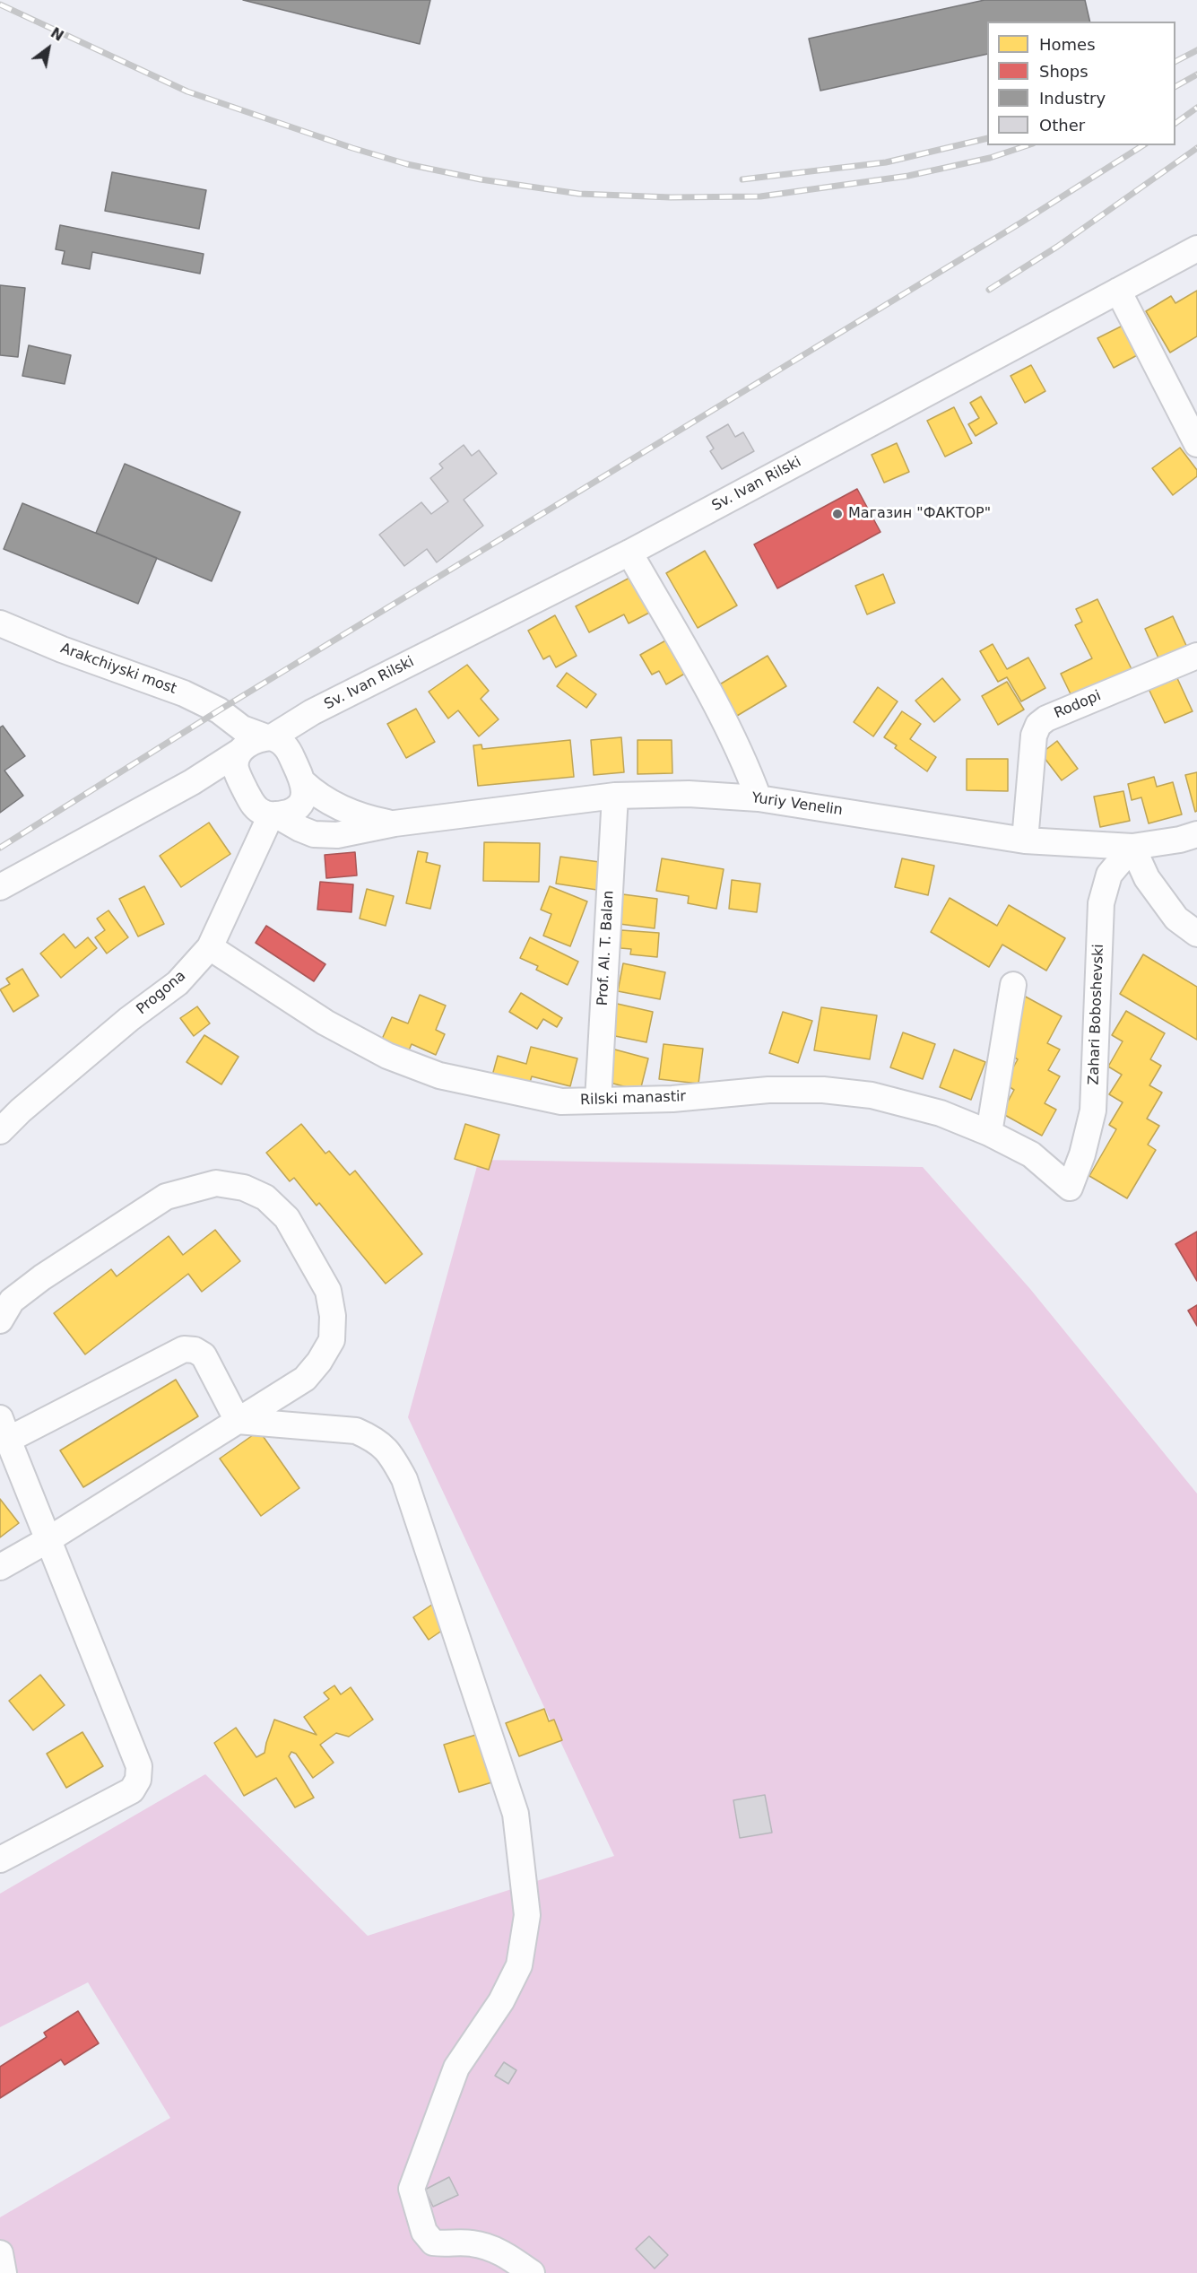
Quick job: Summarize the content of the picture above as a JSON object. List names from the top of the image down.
{
  "streets": {
    "street": [
      "Sv. Ivan Rilski",
      "Arakchiyski most",
      "Rodopi",
      "Yuriy Venelin",
      "Prof. Al. T. Balan",
      "Progona",
      "Zahari Boboshevski",
      "Rilski manastir"
    ]
  },
  "crossings": [
    ["Sv. Ivan Rilski", "Arakchiyski most"],
    ["Sv. Ivan Rilski", "Yuriy Venelin"],
    ["Arakchiyski most", "Yuriy Venelin"],
    ["Rodopi", "Yuriy Venelin"],
    ["Yuriy Venelin", "Prof. Al. T. Balan"],
    ["Yuriy Venelin", "Progona"],
    ["Yuriy Venelin", "Zahari Boboshevski"],
    ["Prof. Al. T. Balan", "Rilski manastir"],
    ["Progona", "Rilski manastir"],
    ["Zahari Boboshevski", "Rilski manastir"]
  ],
  "places": ["Магазин \"ФАКТОР\""],
  "legend": [
    "Homes",
    "Shops",
    "Industry",
    "Other"
  ],
  "north": "top right"
}
